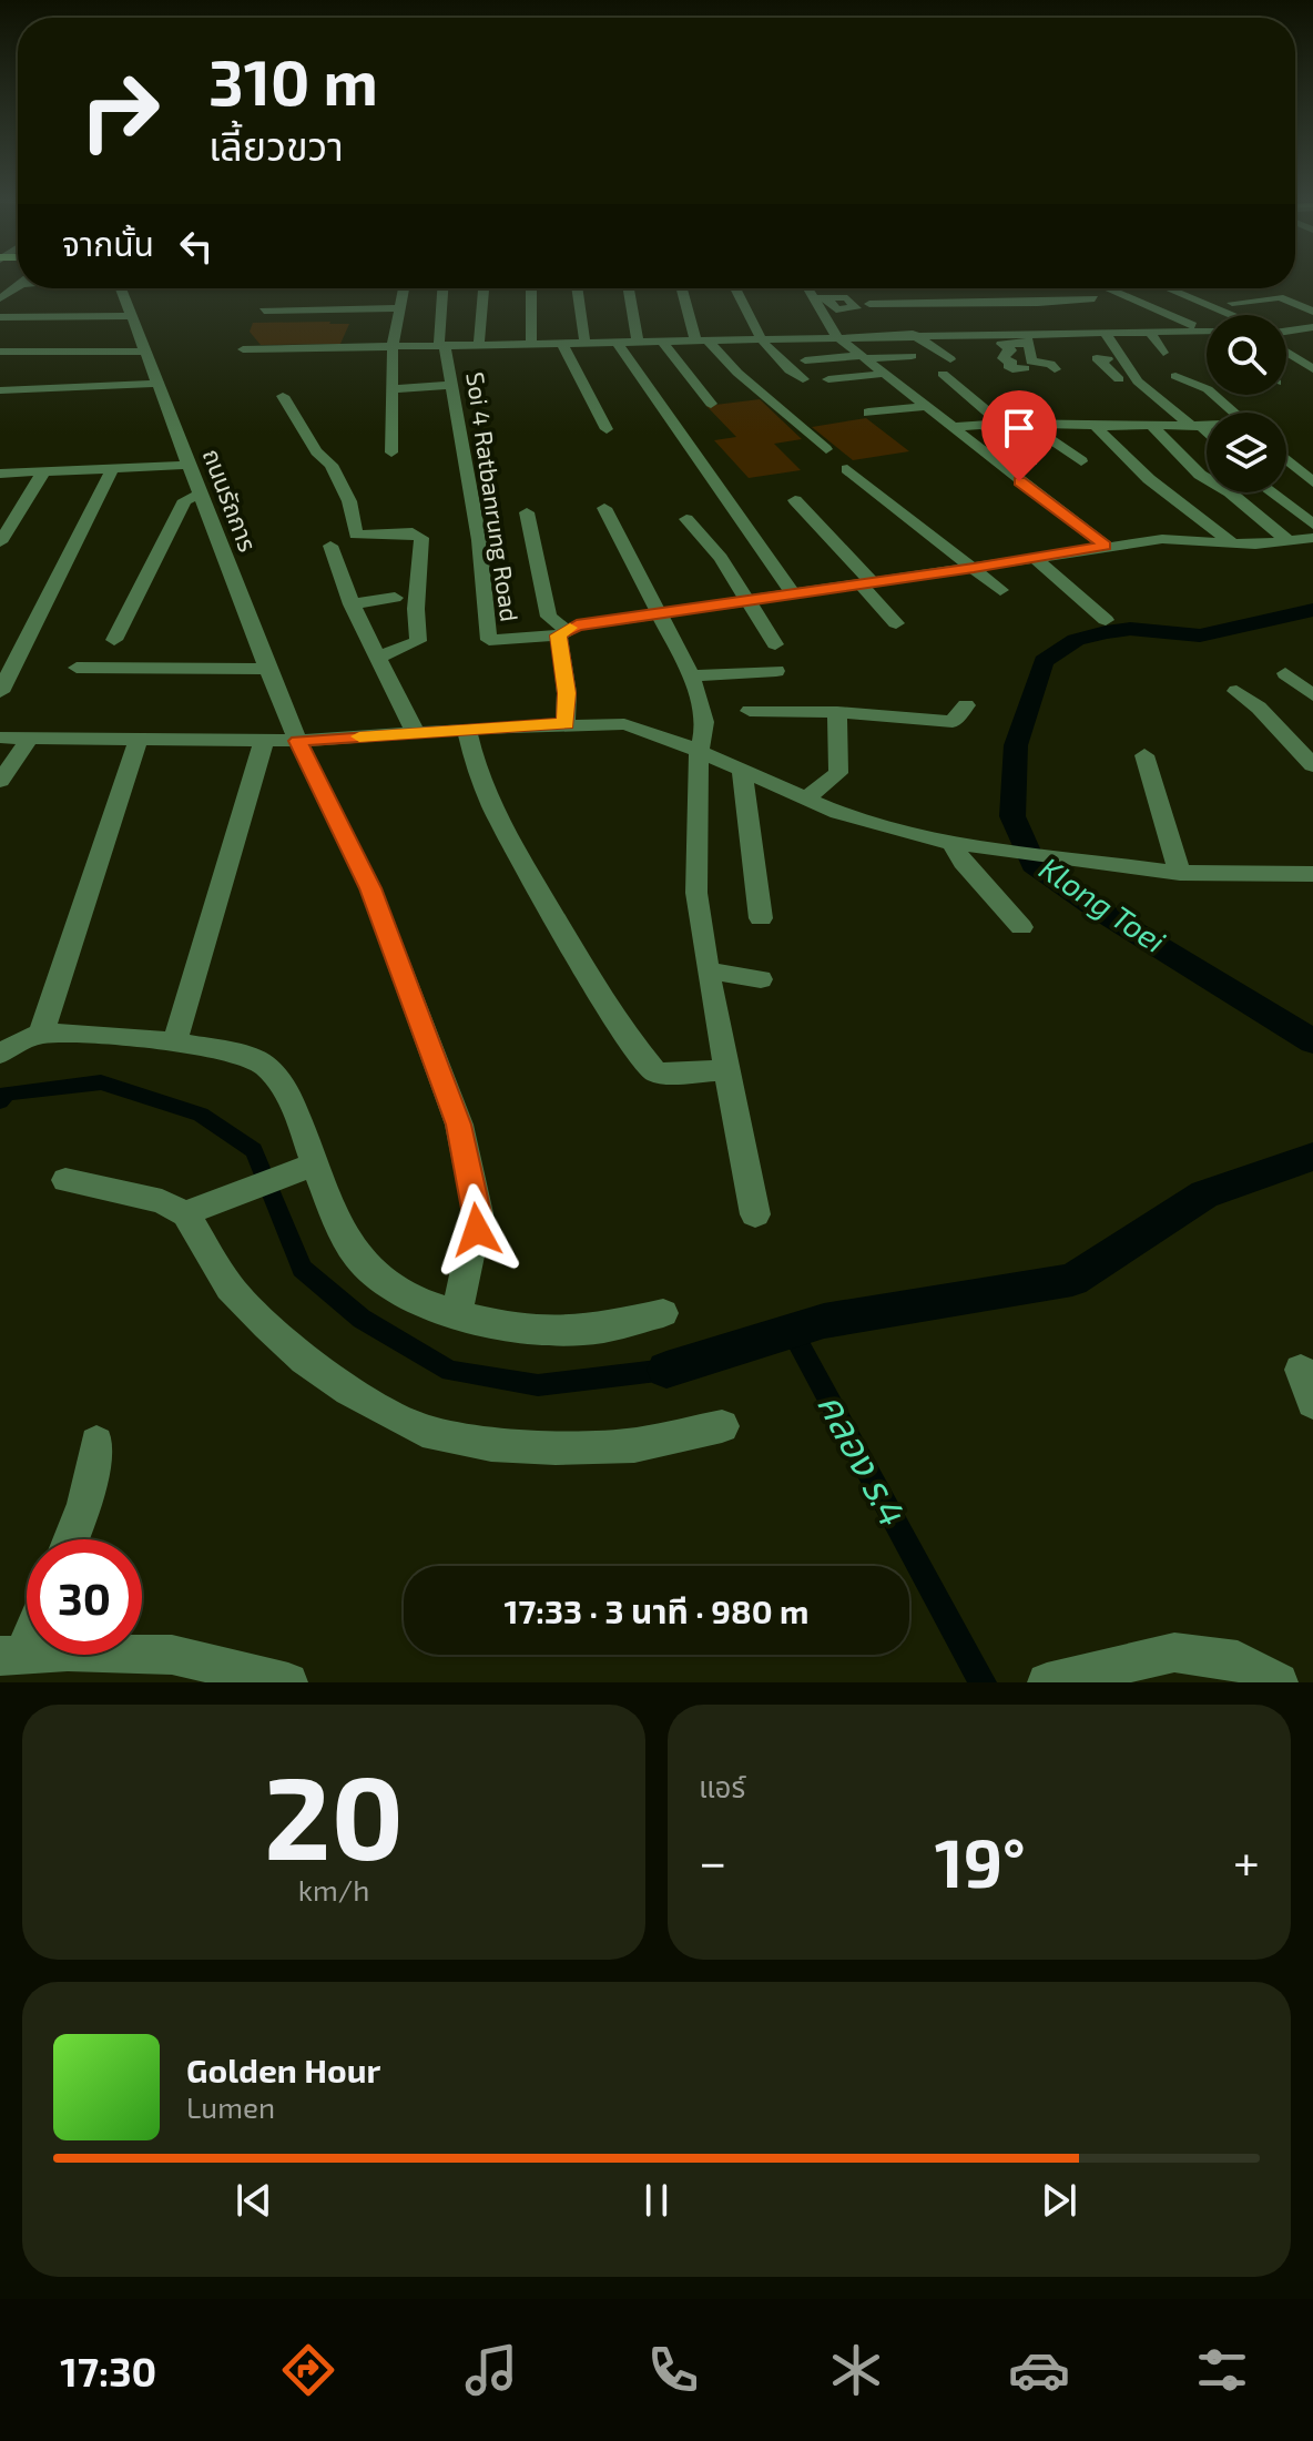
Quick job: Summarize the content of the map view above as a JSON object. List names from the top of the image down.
{
  "streets": {
    "street": ["Soi 4 Ratbanrung Road", "ถนนรัถการ"]
  },
  "water": ["Klong Toei", "คลอง ร.4"],
  "page": {
    "turn": ["310 m", "เลี้ยวขวา"],
    "then": "จากนั้น",
    "limit": "30",
    "trip": "17:33 · 3 นาที · 980 m",
    "tile": [
      ["20", "km/h"],
      "แอร์"
    ],
    "heat": ["−", "19°", "+"],
    "song": ["Golden Hour", "Lumen"],
    "tabs": "17:30"
  }
}
